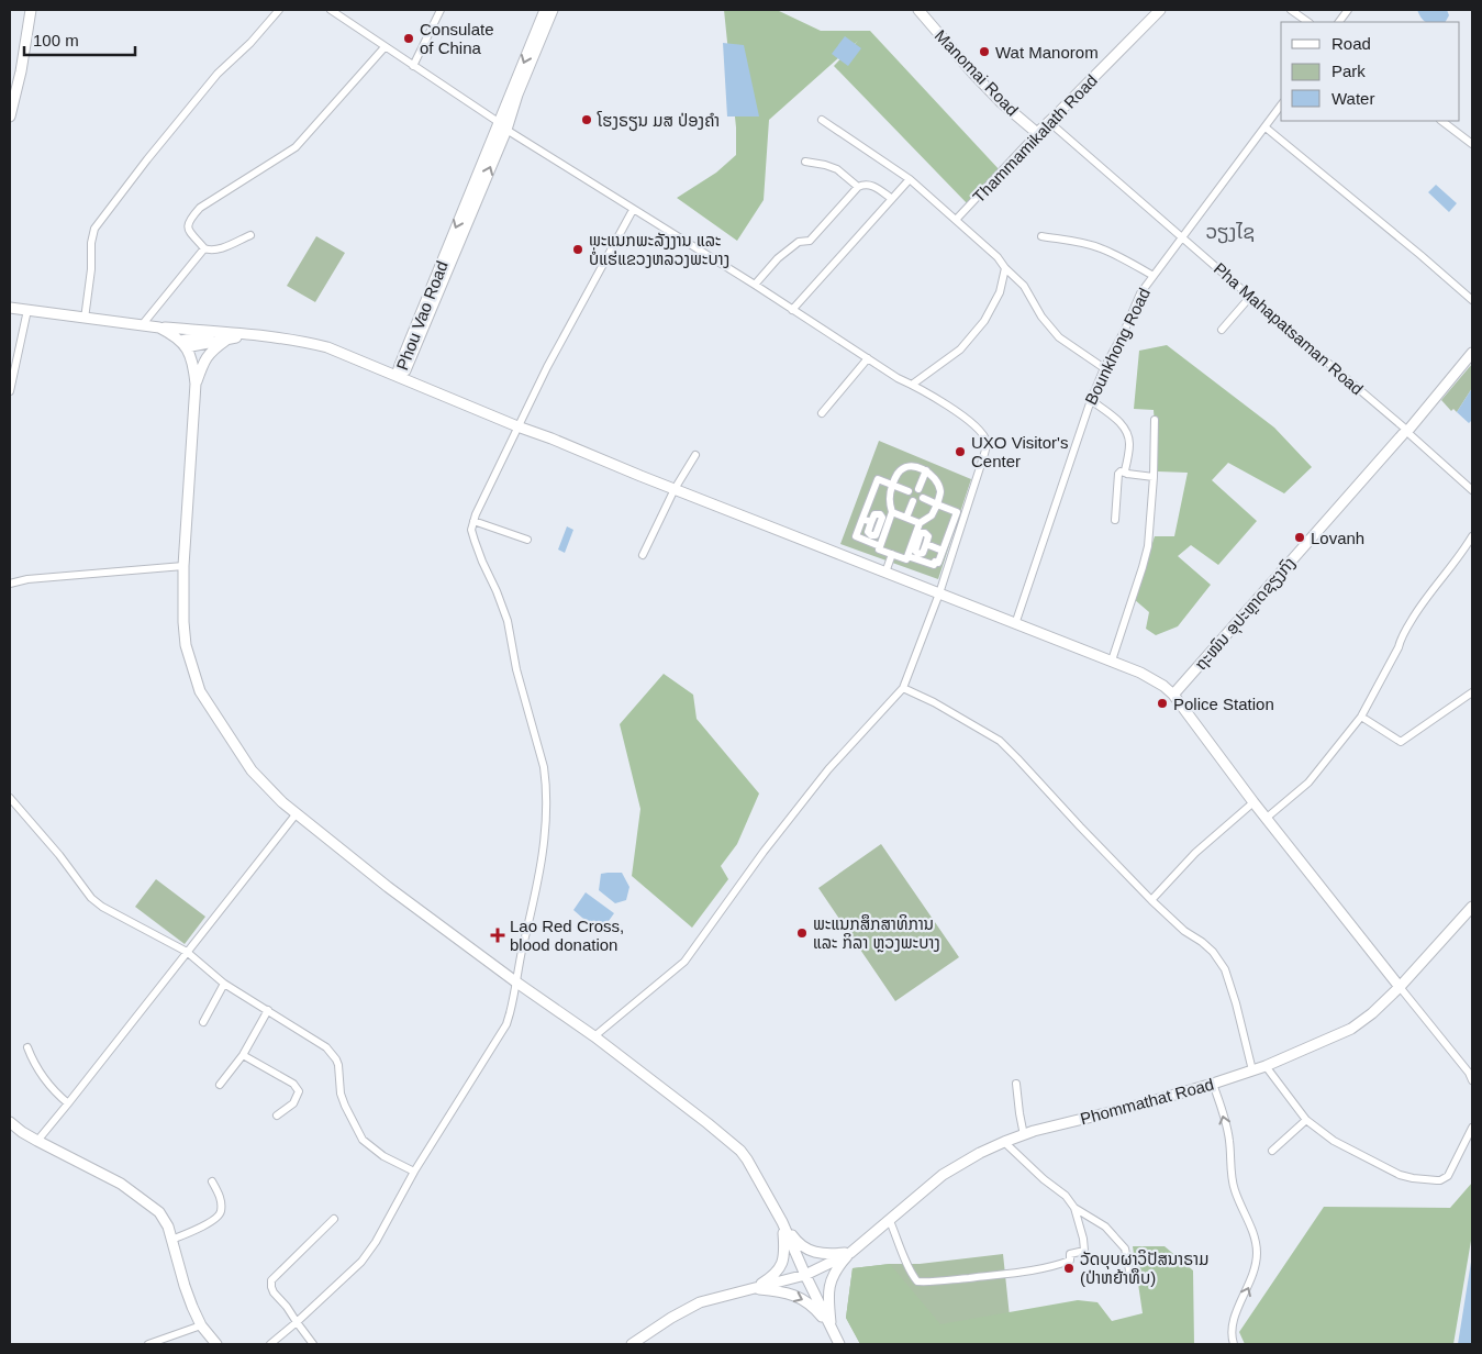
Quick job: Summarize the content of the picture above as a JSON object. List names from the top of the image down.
{
  "streets": {
    "street": [
      "Manomai Road",
      "Thammamikalath Road",
      "Phou Vao Road",
      "Pha Mahapatsaman Road",
      "Bounkhong Road",
      "ຖະໜົນ ອຸປະຫຼາດຊຽງກົງ",
      "Phommathat Road"
    ]
  },
  "crossings": [
    ["Manomai Road", "Thammamikalath Road"],
    ["Thammamikalath Road", "Pha Mahapatsaman Road"],
    ["Pha Mahapatsaman Road", "Bounkhong Road"],
    ["Pha Mahapatsaman Road", "ຖະໜົນ ອຸປະຫຼາດຊຽງກົງ"]
  ],
  "districts": ["ວຽງໄຊ"],
  "places": {
    "other": [
      "Consulate of China",
      "Wat Manorom",
      "ໂຮງຣຽນ ມສ ປ່ອງຄຳ",
      "ພະແນກພະລັງງານ ແລະ ບໍ່ແຮ່ແຂວງຫລວງພະບາງ",
      "UXO Visitor's Center",
      "Lovanh",
      "Police Station",
      "ພະແນກສຶກສາທິການ ແລະ ກິລາ ຫຼວງພະບາງ",
      "ວັດບຸບຜາວິປັສນາຣາມ (ປ່າຫຍ້າທຶບ)"
    ],
    "health": ["Lao Red Cross, blood donation"]
  },
  "legend": ["Road", "Park", "Water"],
  "scale_bar": "100 m"
}
